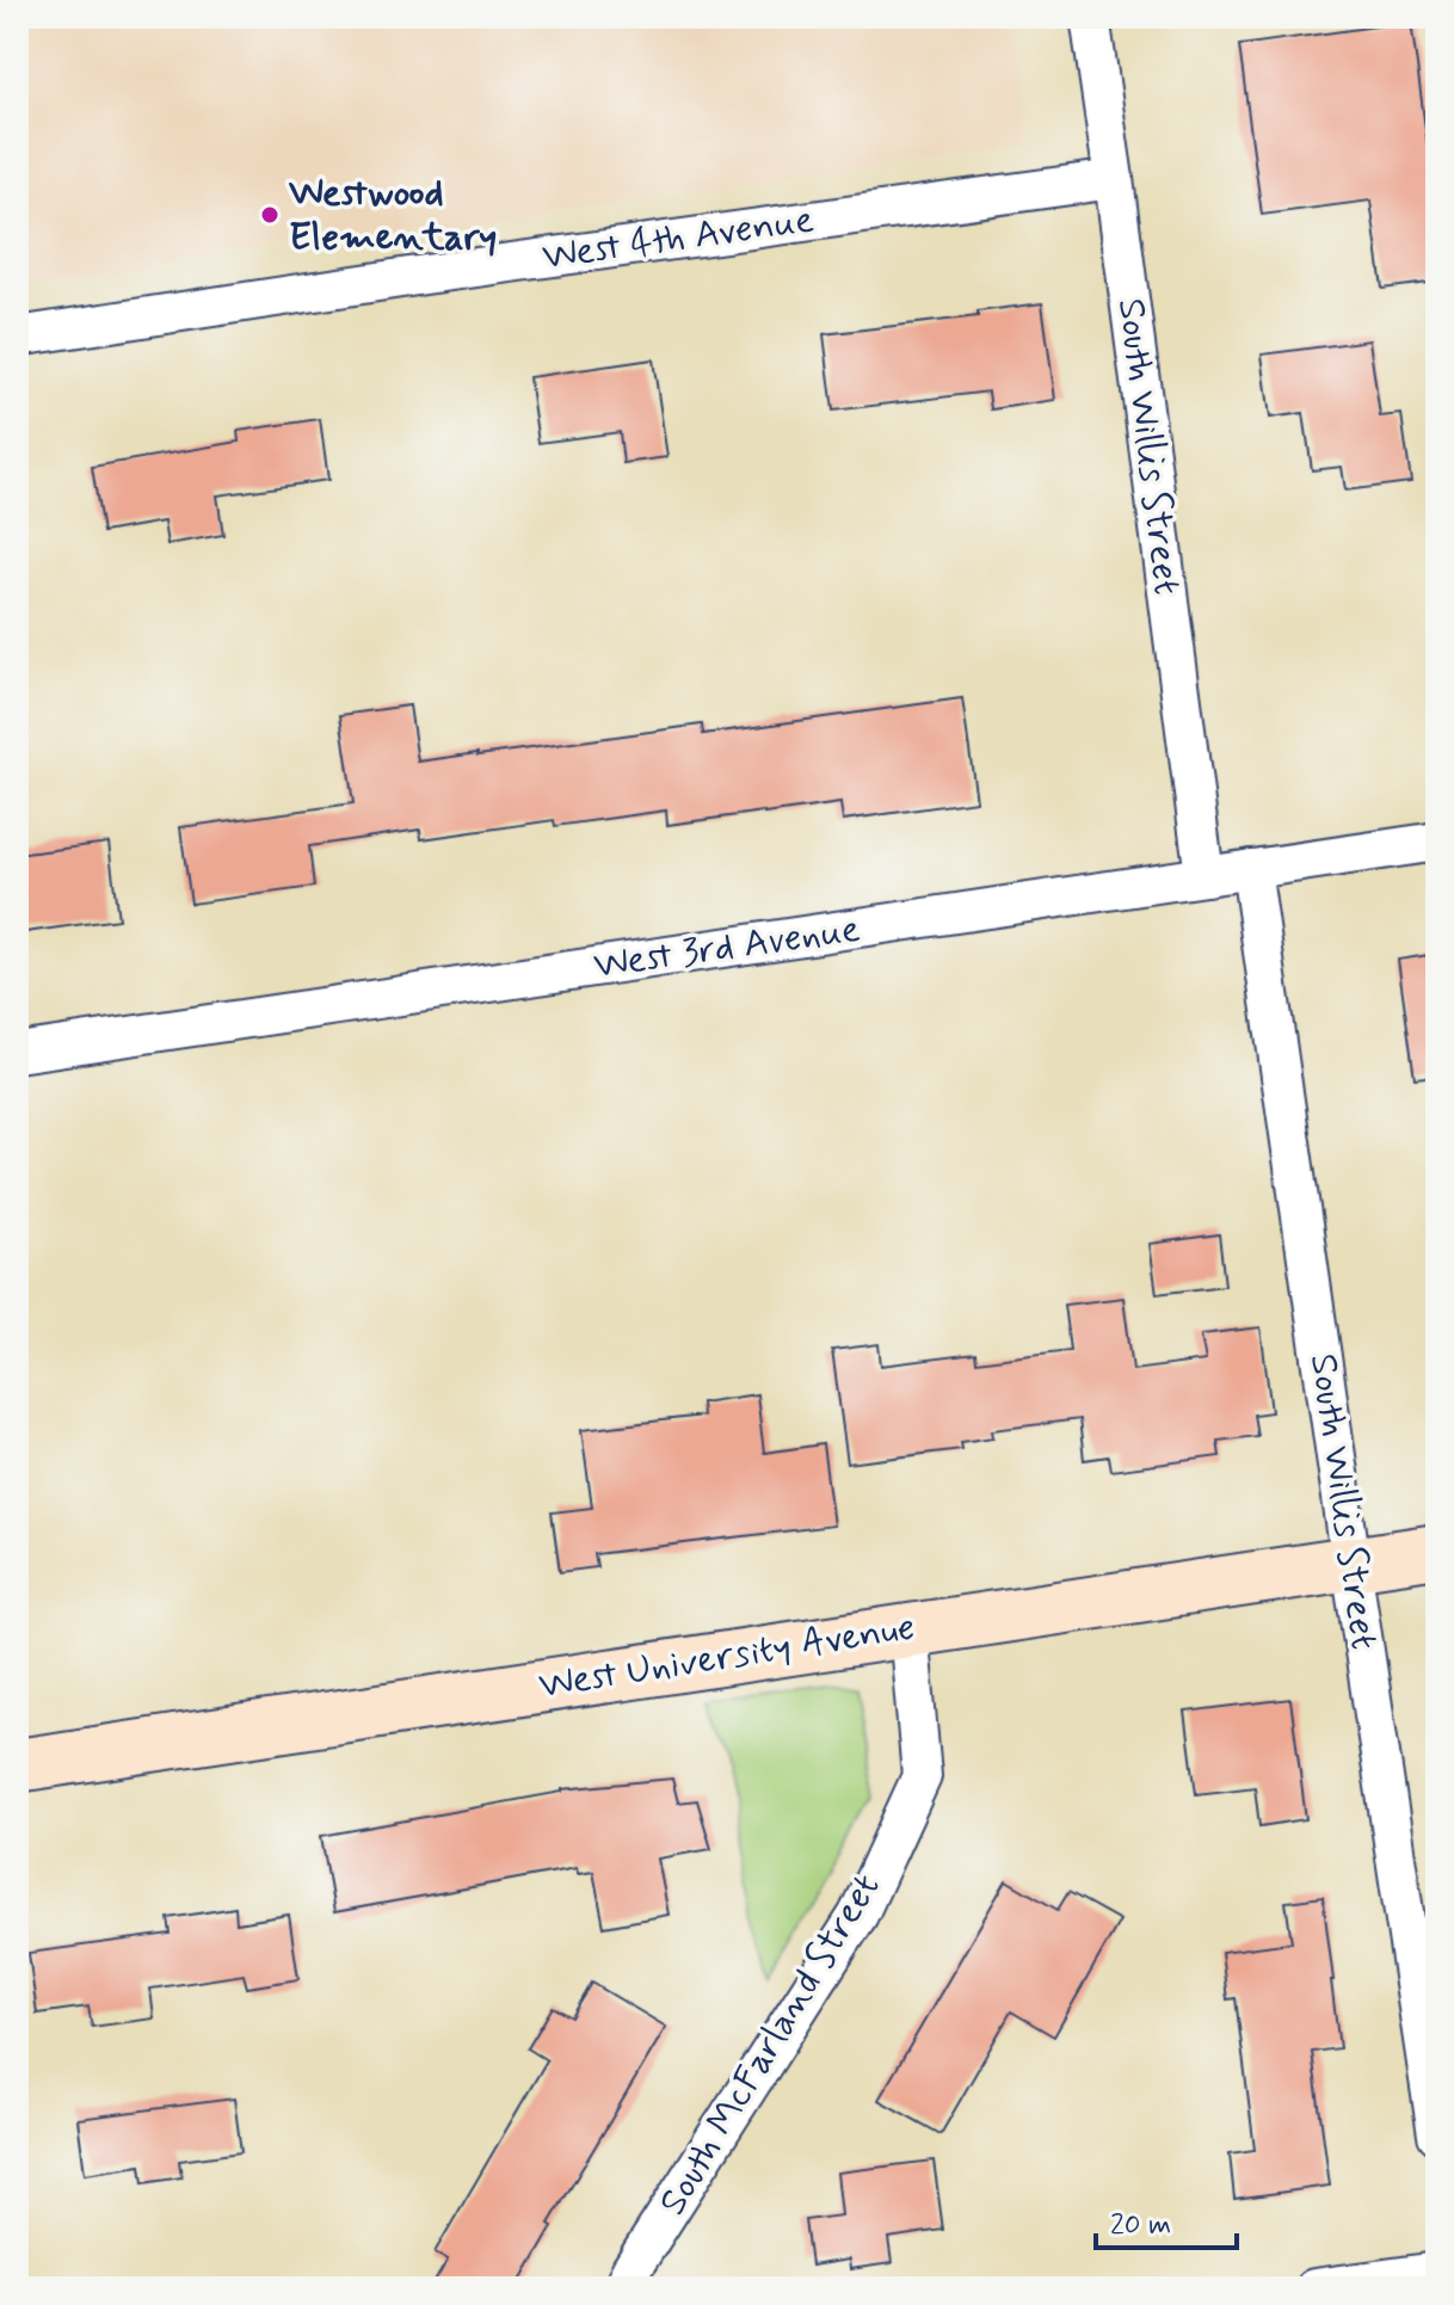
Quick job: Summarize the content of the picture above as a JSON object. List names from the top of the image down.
{
  "streets": {
    "street": [
      "West 4th Avenue",
      "South Willis Street",
      "West 3rd Avenue",
      "West University Avenue",
      "South McFarland Street"
    ]
  },
  "crossings": [
    ["West 4th Avenue", "South Willis Street"],
    ["South Willis Street", "West 3rd Avenue"],
    ["South Willis Street", "West University Avenue"],
    ["West University Avenue", "South McFarland Street"]
  ],
  "places": ["Westwood Elementary"],
  "scale_bar": "20 m"
}
